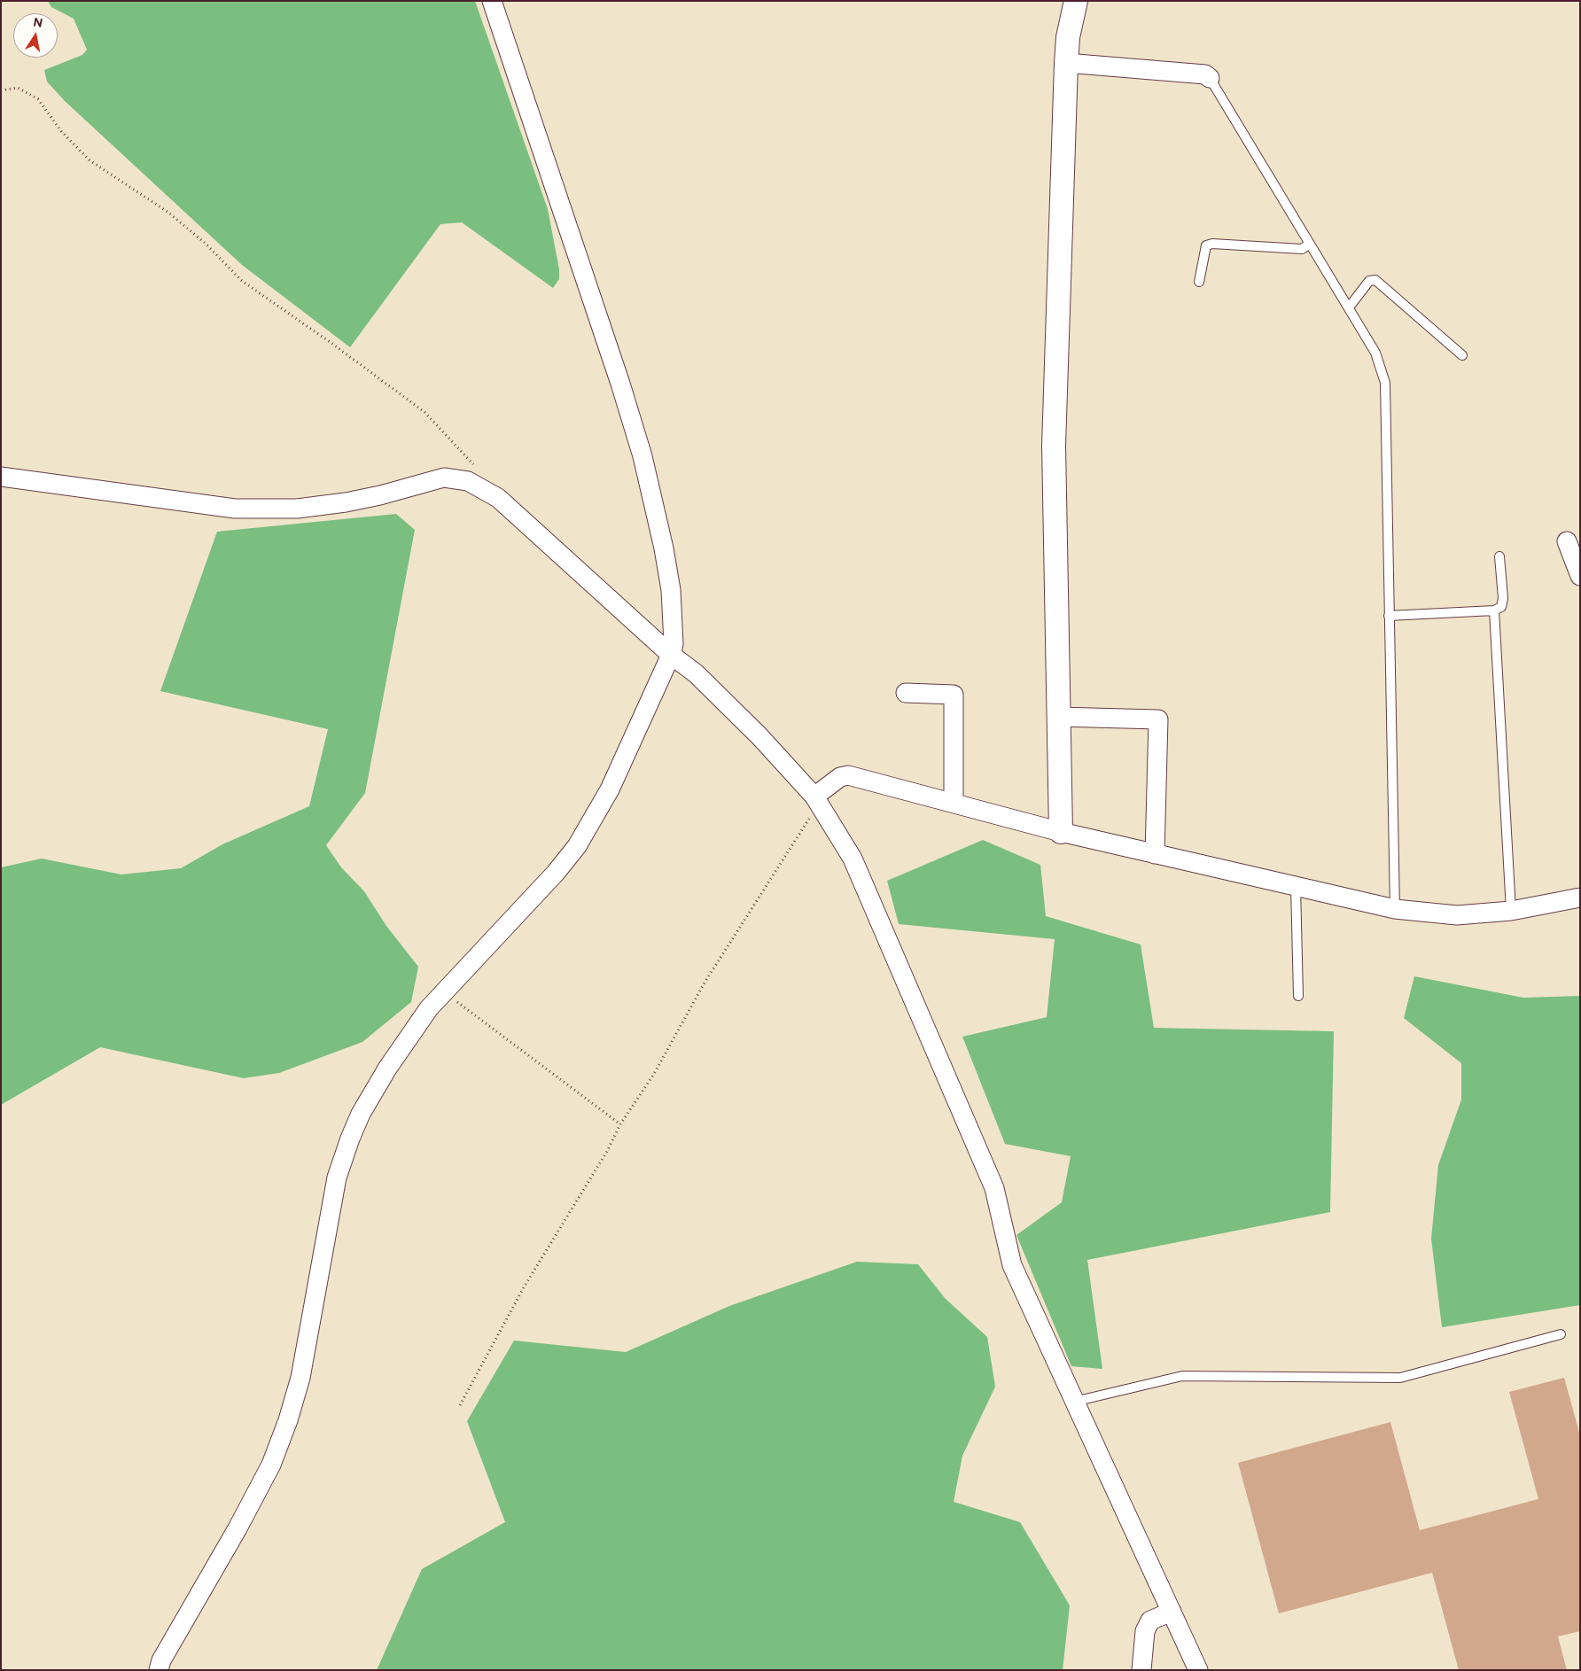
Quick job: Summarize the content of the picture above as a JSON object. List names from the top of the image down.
{
  "north": "top"
}
